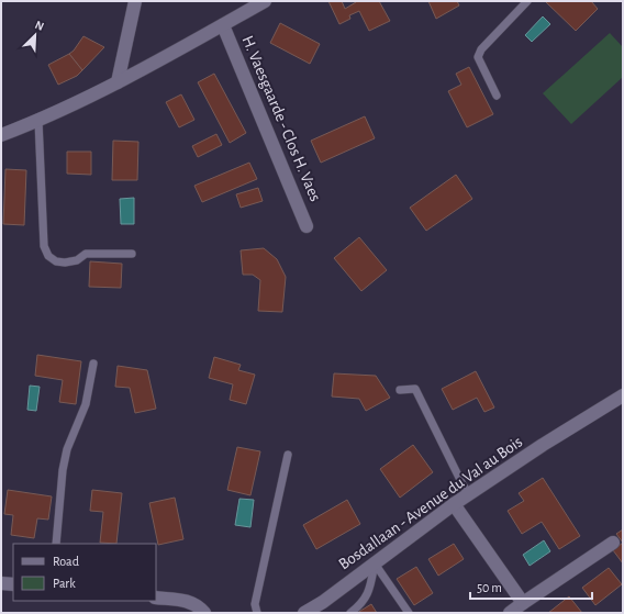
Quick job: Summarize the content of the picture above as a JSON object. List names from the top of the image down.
{
  "streets": {
    "street": ["H. Vaesgaarde - Clos H. Vaes", "Bosdallaan - Avenue du Val au Bois"]
  },
  "legend": ["Road", "Park"],
  "scale_bar": "50 m",
  "north": "top right"
}
